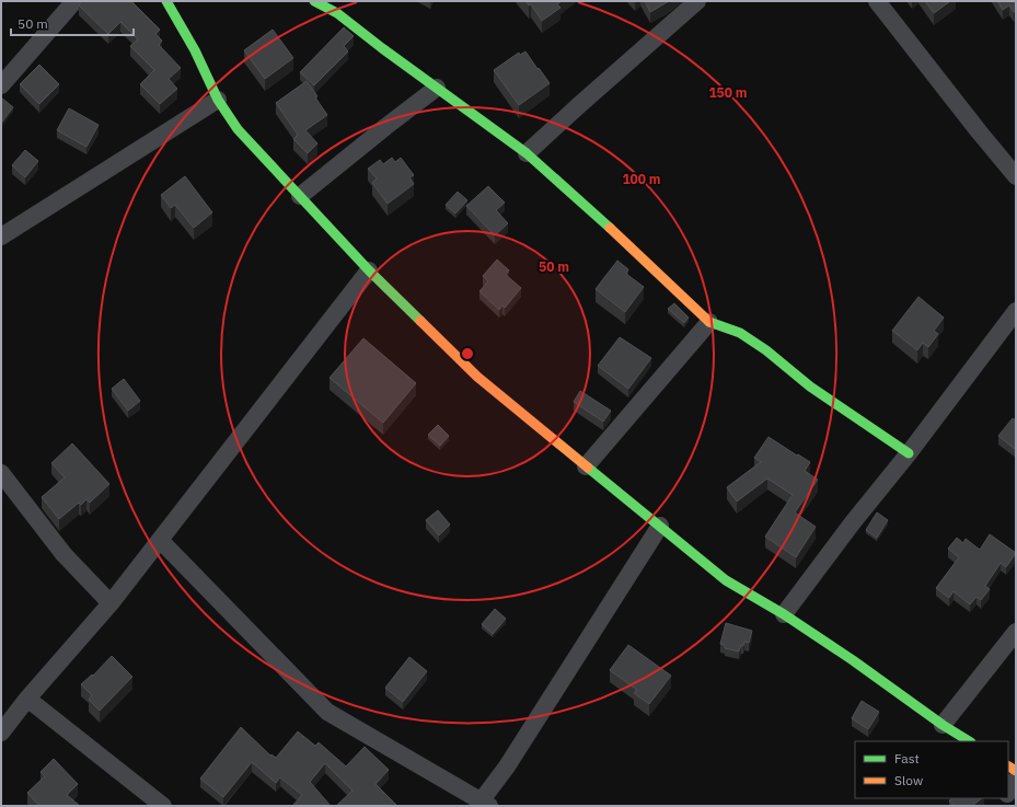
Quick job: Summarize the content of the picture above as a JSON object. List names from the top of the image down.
{
  "legend": ["Fast", "Slow"],
  "scale_bar": "50 m",
  "rings": ["150 m", "100 m", "50 m"]
}
